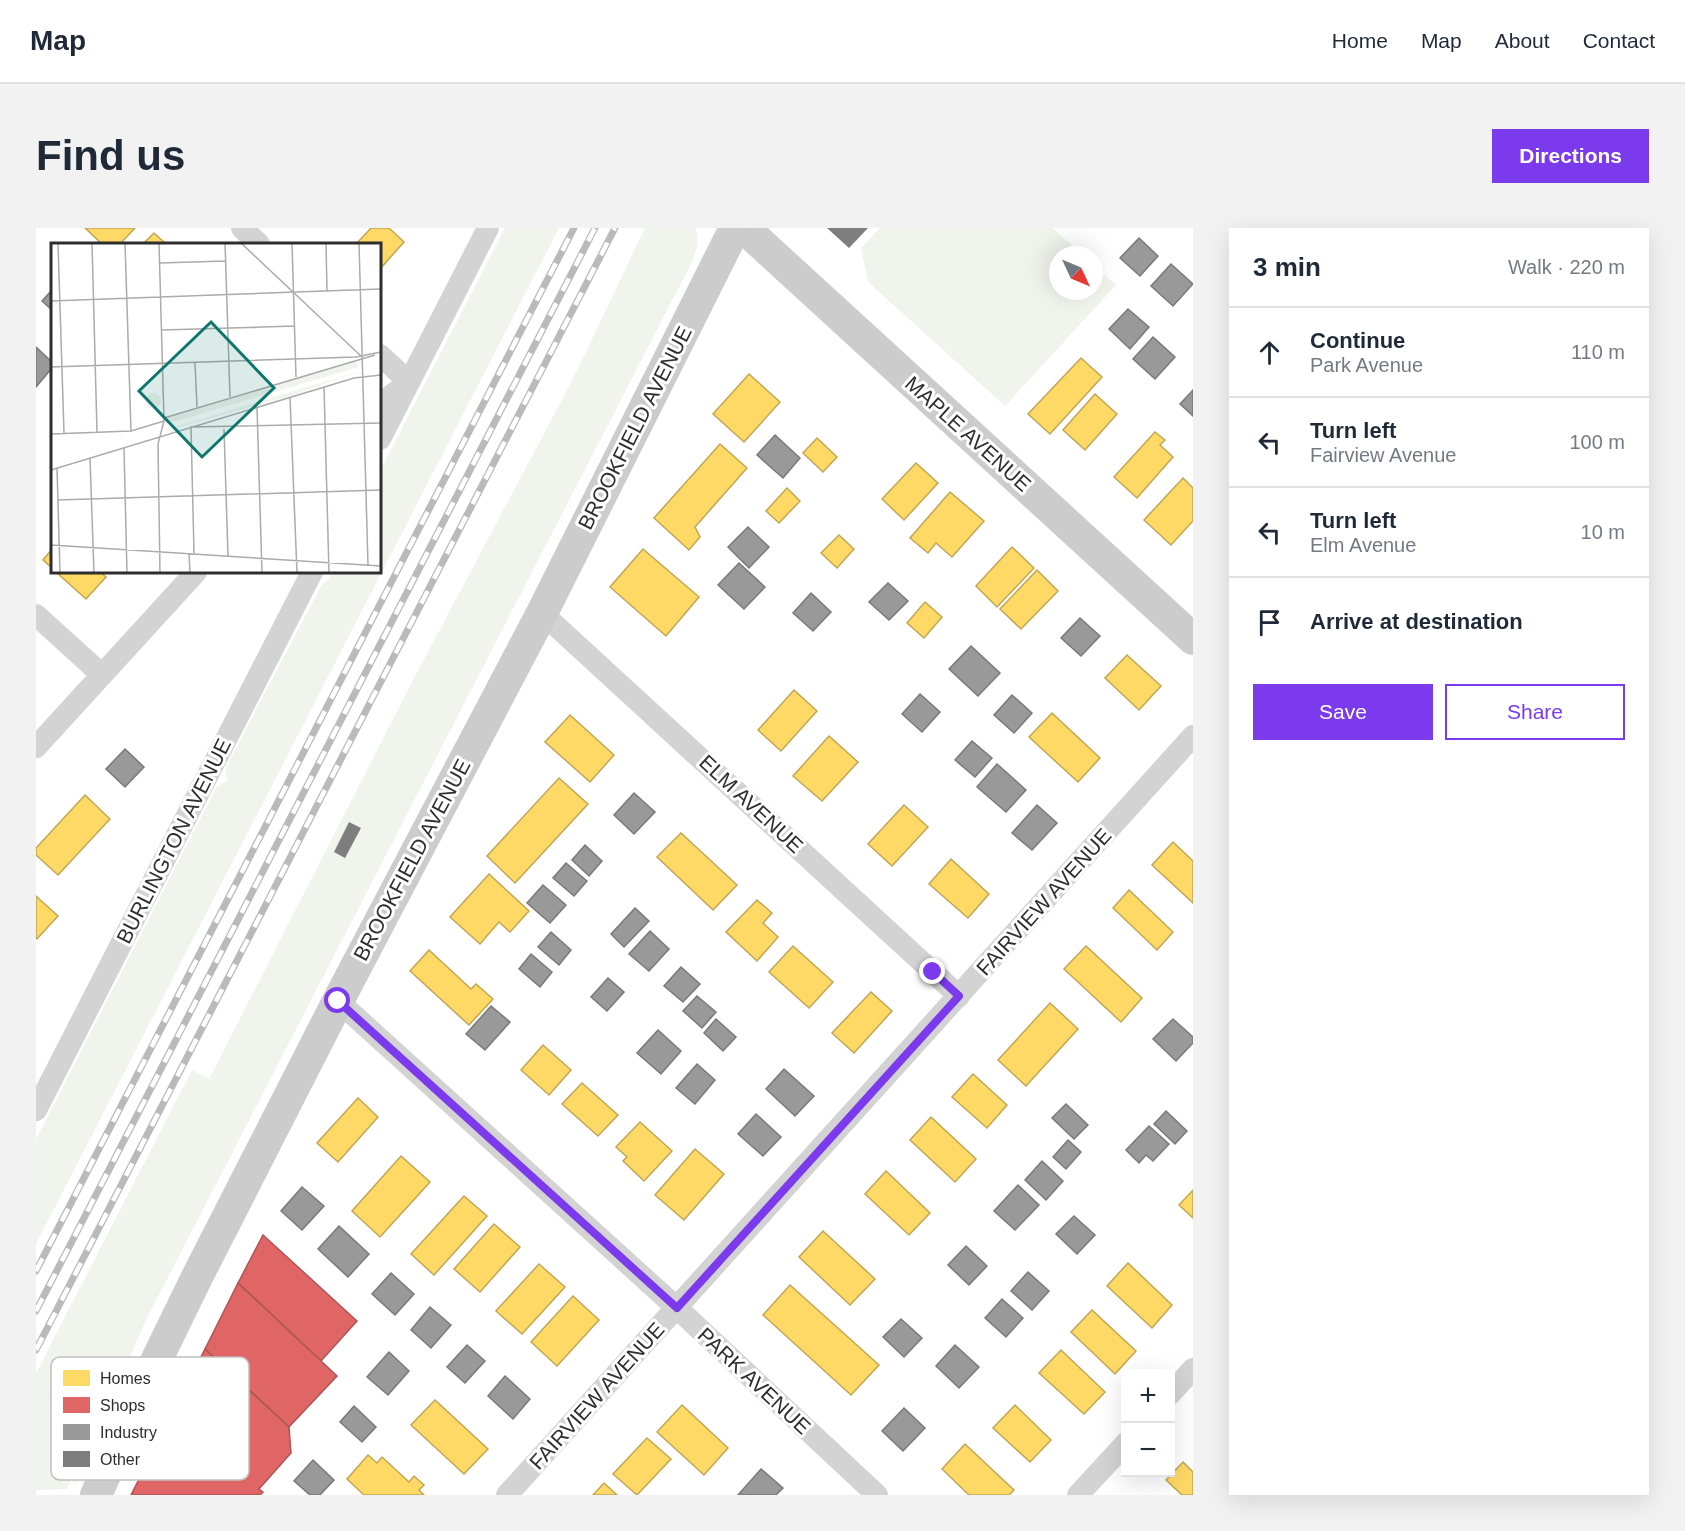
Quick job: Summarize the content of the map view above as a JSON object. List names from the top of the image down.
{
  "streets": {
    "street": [
      "BROOKFIELD AVENUE",
      "MAPLE AVENUE",
      "ELM AVENUE",
      "BURLINGTON AVENUE",
      "FAIRVIEW AVENUE",
      "PARK AVENUE"
    ]
  },
  "crossings": [
    ["BROOKFIELD AVENUE", "ELM AVENUE"],
    ["BROOKFIELD AVENUE", "PARK AVENUE"],
    ["ELM AVENUE", "FAIRVIEW AVENUE"],
    ["FAIRVIEW AVENUE", "PARK AVENUE"]
  ],
  "legend": [
    "Homes",
    "Shops",
    "Industry",
    "Other"
  ],
  "north": "bottom right",
  "page": {
    "header": "Map",
    "nav": [
      "Home",
      "Map",
      "About",
      "Contact"
    ],
    "buttons": [
      "Directions",
      ["Save", "Share"]
    ],
    "title": "Find us",
    "heading": ["3 min", "Walk · 220 m"],
    "list": [
      ["Continue", "Park Avenue", "110 m"],
      ["Turn left", "Fairview Avenue", "100 m"],
      ["Turn left", "Elm Avenue", "10 m"],
      "Arrive at destination"
    ],
    "map_buttons": ["+", "−"]
  }
}
